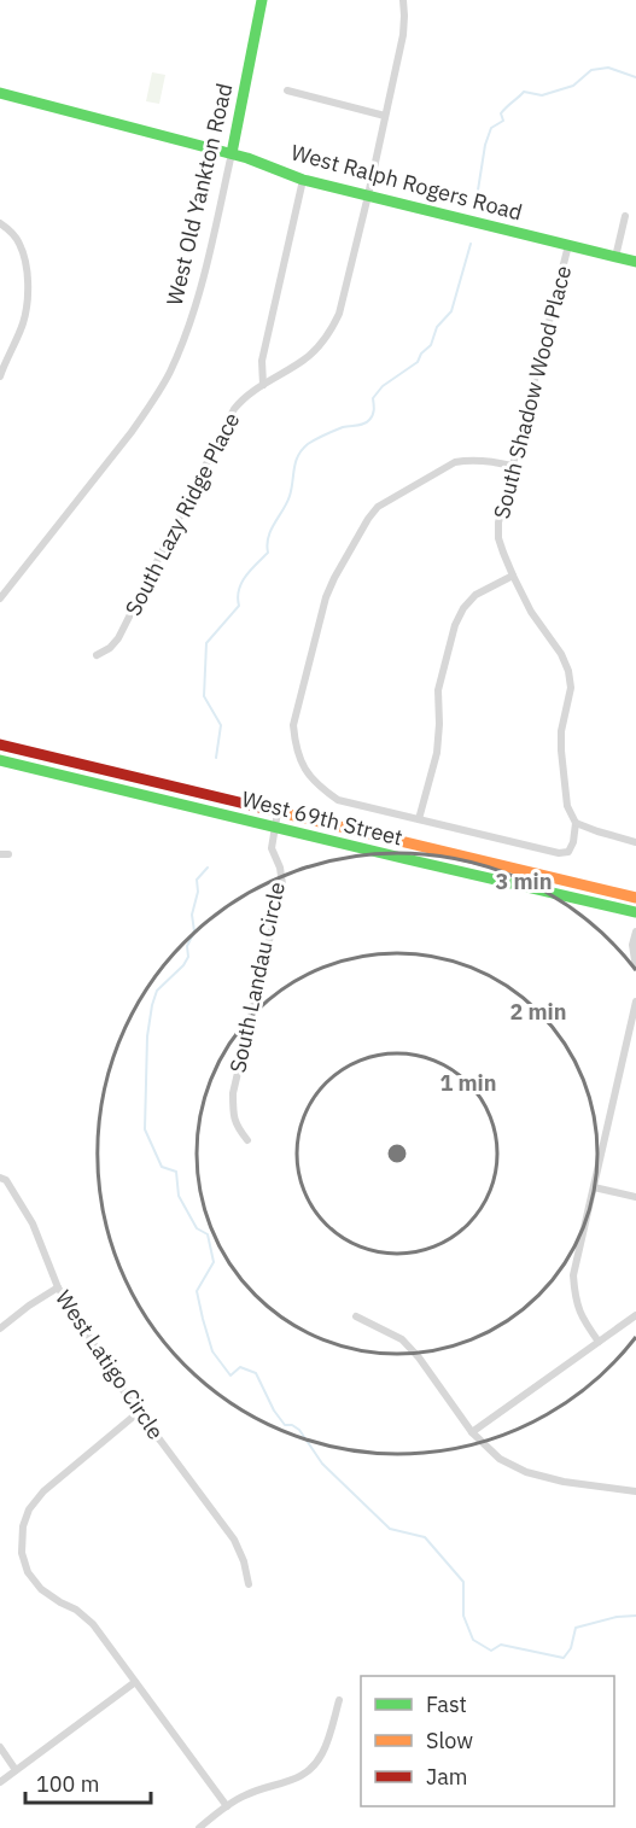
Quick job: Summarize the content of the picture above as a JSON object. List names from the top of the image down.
{
  "streets": {
    "main road": ["West Ralph Rogers Road", "West Old Yankton Road", "West 69th Street"],
    "street": [
      "South Shadow Wood Place",
      "South Lazy Ridge Place",
      "South Landau Circle",
      "West Latigo Circle"
    ]
  },
  "crossings": [
    ["West Ralph Rogers Road", "West Old Yankton Road"],
    ["West Ralph Rogers Road", "South Shadow Wood Place"],
    ["West Ralph Rogers Road", "South Lazy Ridge Place"],
    ["West 69th Street", "South Landau Circle"]
  ],
  "legend": ["Fast", "Slow", "Jam"],
  "scale_bar": "100 m",
  "rings": ["3 min", "2 min", "1 min"]
}
